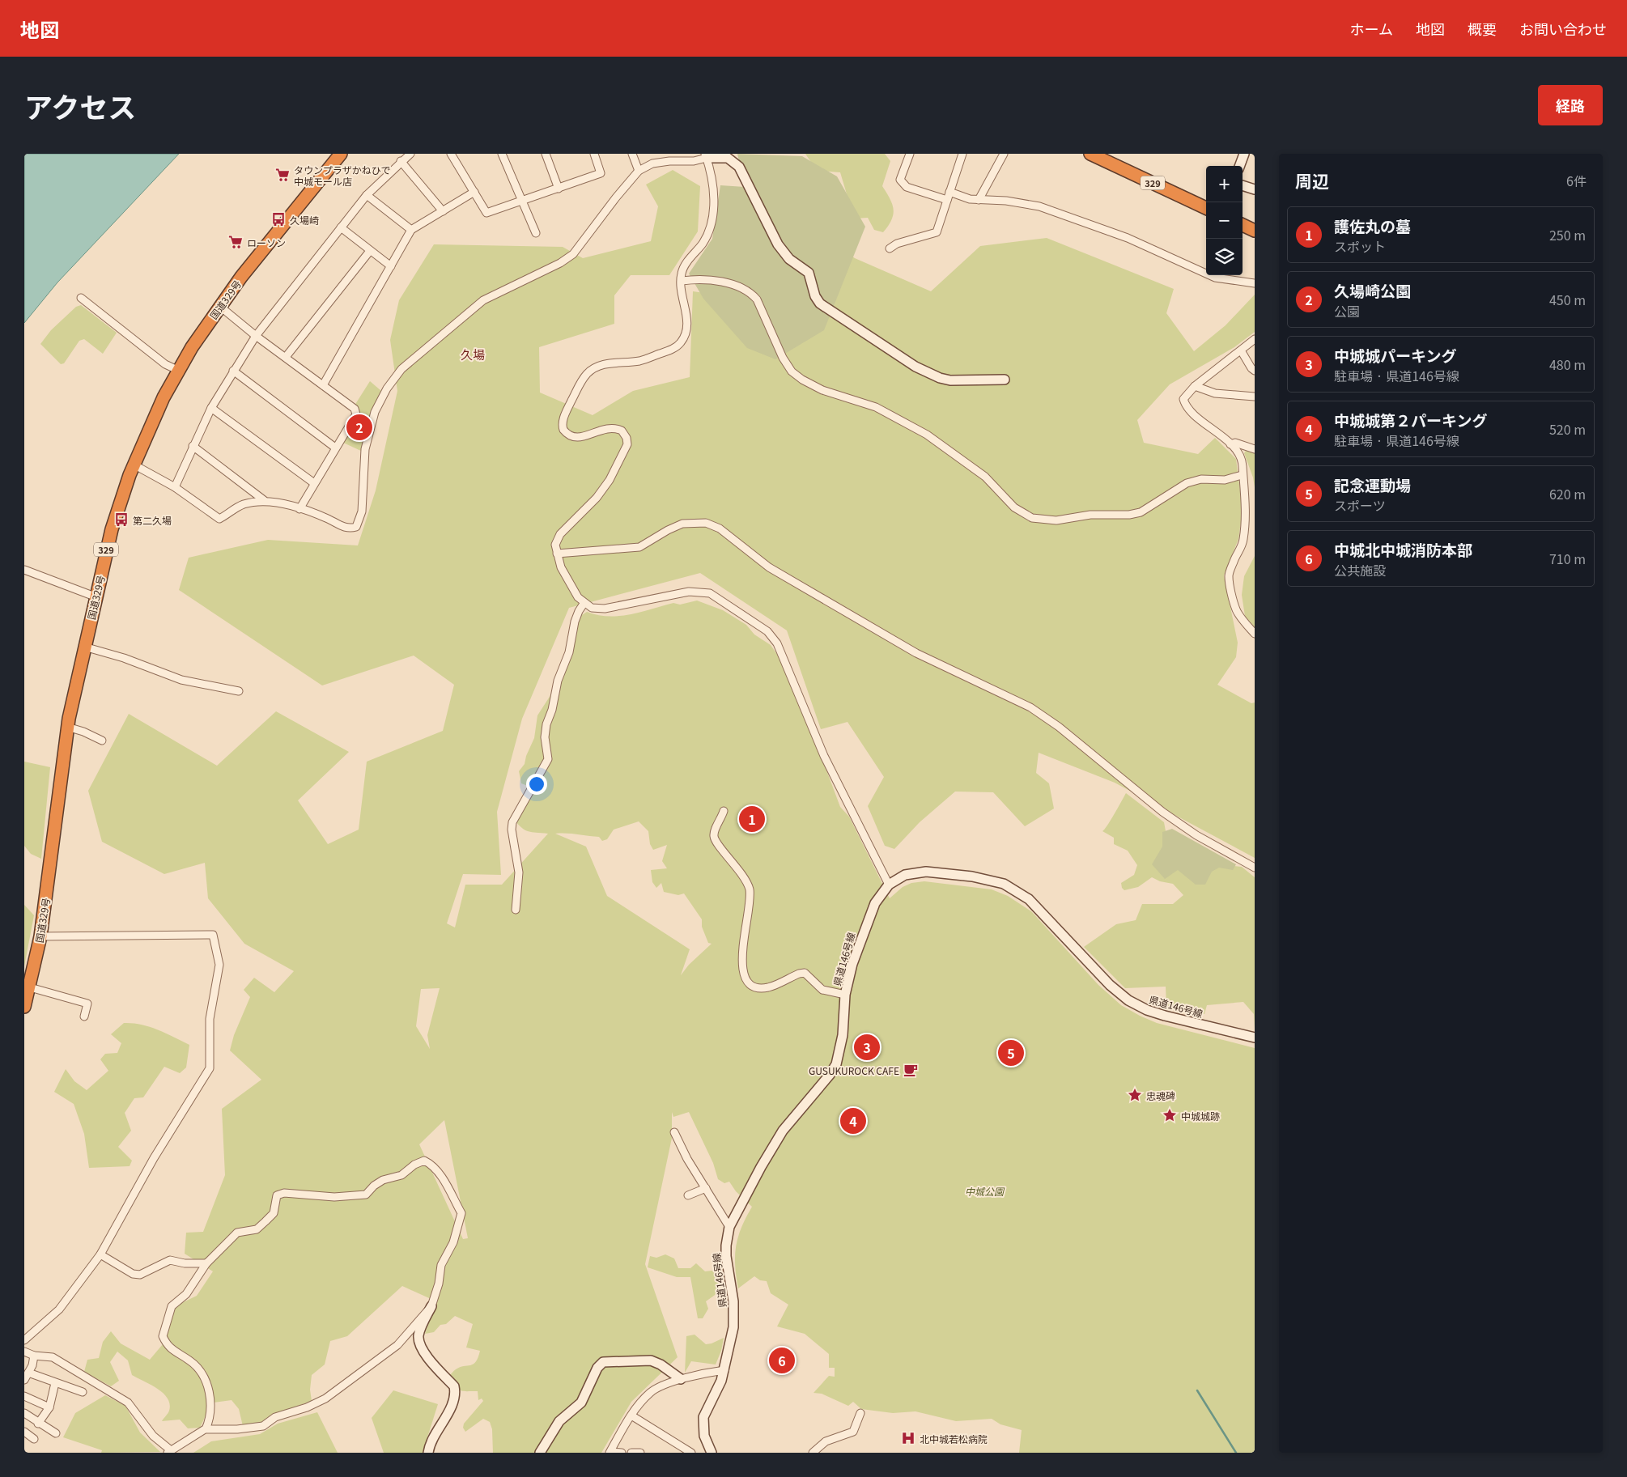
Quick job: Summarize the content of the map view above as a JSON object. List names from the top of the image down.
{
  "streets": {
    "highway": ["329", "国道329号"],
    "main road": ["県道146号線"]
  },
  "districts": ["久場"],
  "parks": ["中城公園"],
  "places": {
    "supermarket": ["タウンプラザかねひで 中城モール店", "ローソン"],
    "bus stop": ["久場崎", "第二久場"],
    "cafe": ["GUSUKUROCK CAFE"],
    "place": ["忠魂碑", "中城城跡"],
    "hospital": ["北中城若松病院"]
  },
  "page": {
    "header": "地図",
    "nav": [
      "ホーム",
      "地図",
      "概要",
      "お問い合わせ"
    ],
    "title": "アクセス",
    "buttons": "経路",
    "heading": ["周辺", "6件"],
    "map_buttons": ["+", "−"],
    "list": [
      {
        "mark": "1",
        "name": "護佐丸の墓",
        "note": "スポット",
        "value": "250 m"
      },
      {
        "mark": "2",
        "name": "久場崎公園",
        "note": "公園",
        "value": "450 m"
      },
      {
        "mark": "3",
        "name": "中城城パーキング",
        "note": "駐車場 · 県道146号線",
        "value": "480 m"
      },
      {
        "mark": "4",
        "name": "中城城第２パーキング",
        "note": "駐車場 · 県道146号線",
        "value": "520 m"
      },
      {
        "mark": "5",
        "name": "記念運動場",
        "note": "スポーツ",
        "value": "620 m"
      },
      {
        "mark": "6",
        "name": "中城北中城消防本部",
        "note": "公共施設",
        "value": "710 m"
      }
    ],
    "pins": [
      "2",
      "1",
      "3",
      "5",
      "4",
      "6"
    ]
  }
}
